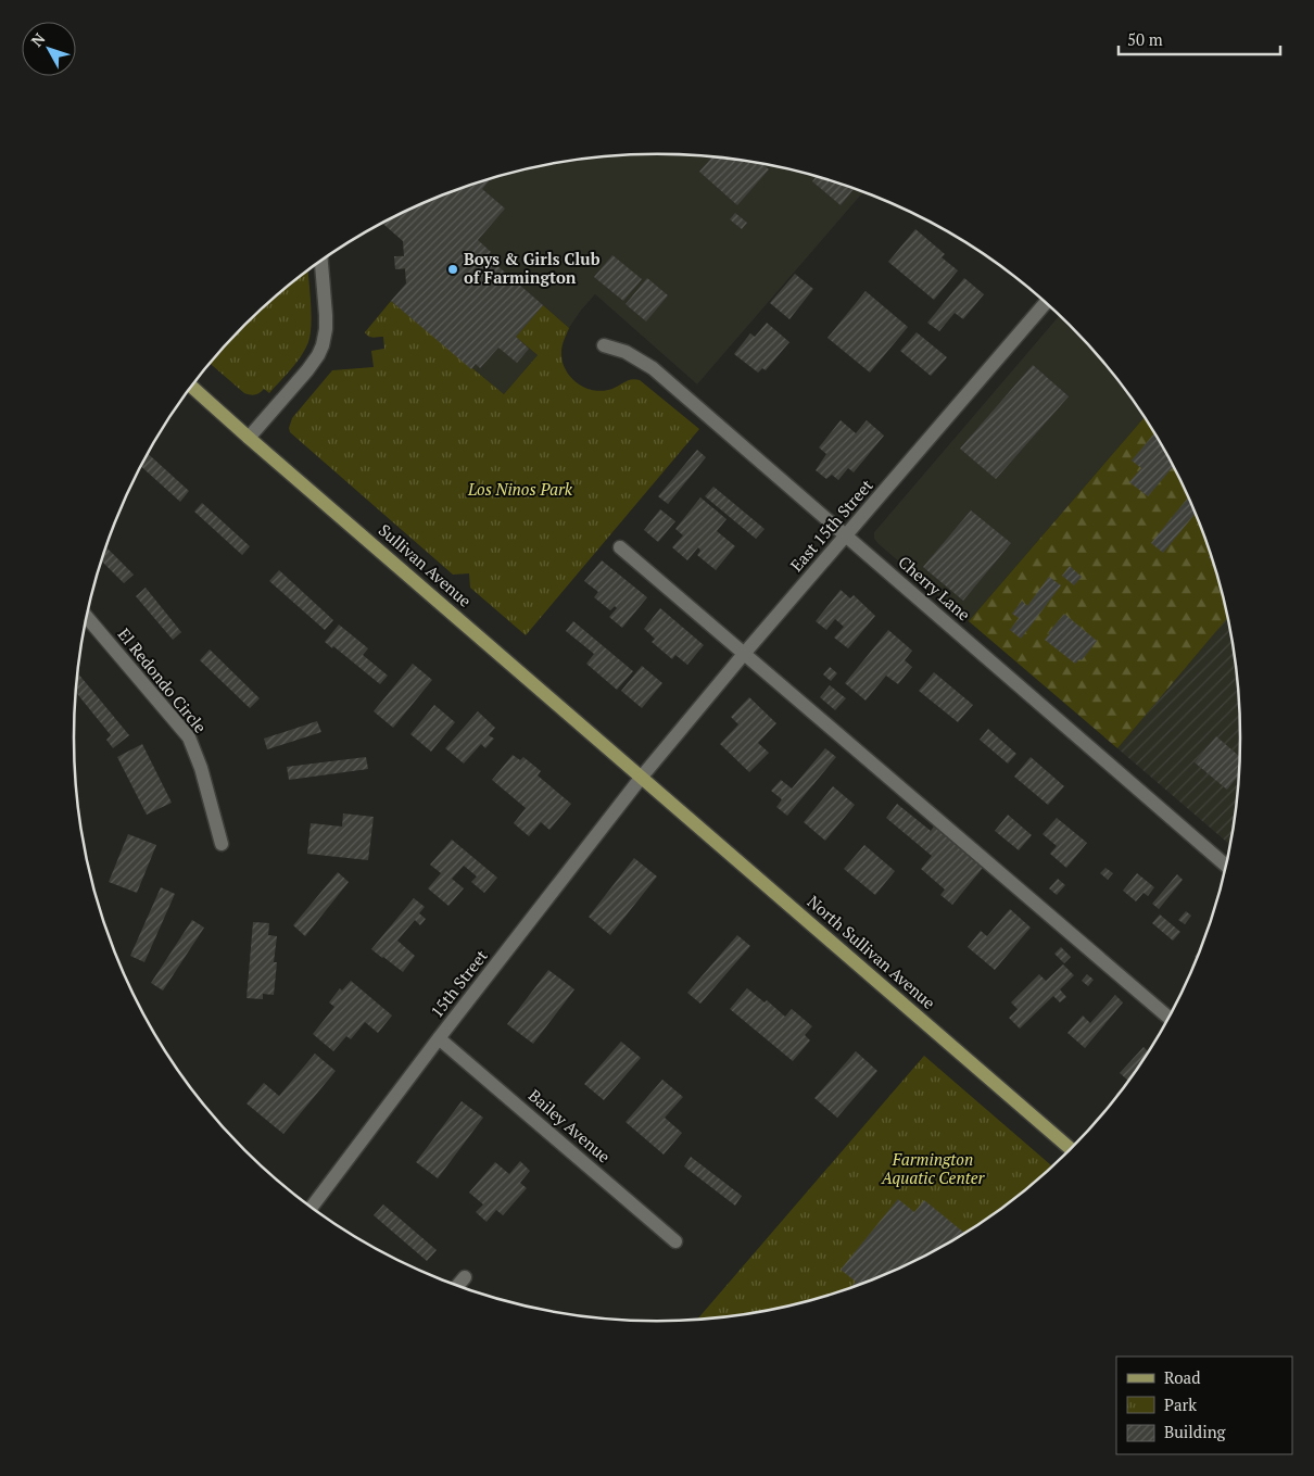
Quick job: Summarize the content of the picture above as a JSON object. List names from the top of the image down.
{
  "streets": {
    "main road": ["Sullivan Avenue", "North Sullivan Avenue"],
    "street": [
      "East 15th Street",
      "Cherry Lane",
      "El Redondo Circle",
      "15th Street",
      "Bailey Avenue"
    ]
  },
  "crossings": [
    ["East 15th Street", "Sullivan Avenue"],
    ["East 15th Street", "Cherry Lane"],
    ["East 15th Street", "North Sullivan Avenue"],
    ["East 15th Street", "15th Street"],
    ["Sullivan Avenue", "North Sullivan Avenue"],
    ["Sullivan Avenue", "15th Street"],
    ["North Sullivan Avenue", "15th Street"],
    ["15th Street", "Bailey Avenue"]
  ],
  "parks": ["Los Ninos Park", "Farmington Aquatic Center"],
  "places": ["Boys & Girls Club of Farmington"],
  "legend": ["Road", "Park", "Building"],
  "scale_bar": "50 m",
  "north": "top left"
}
